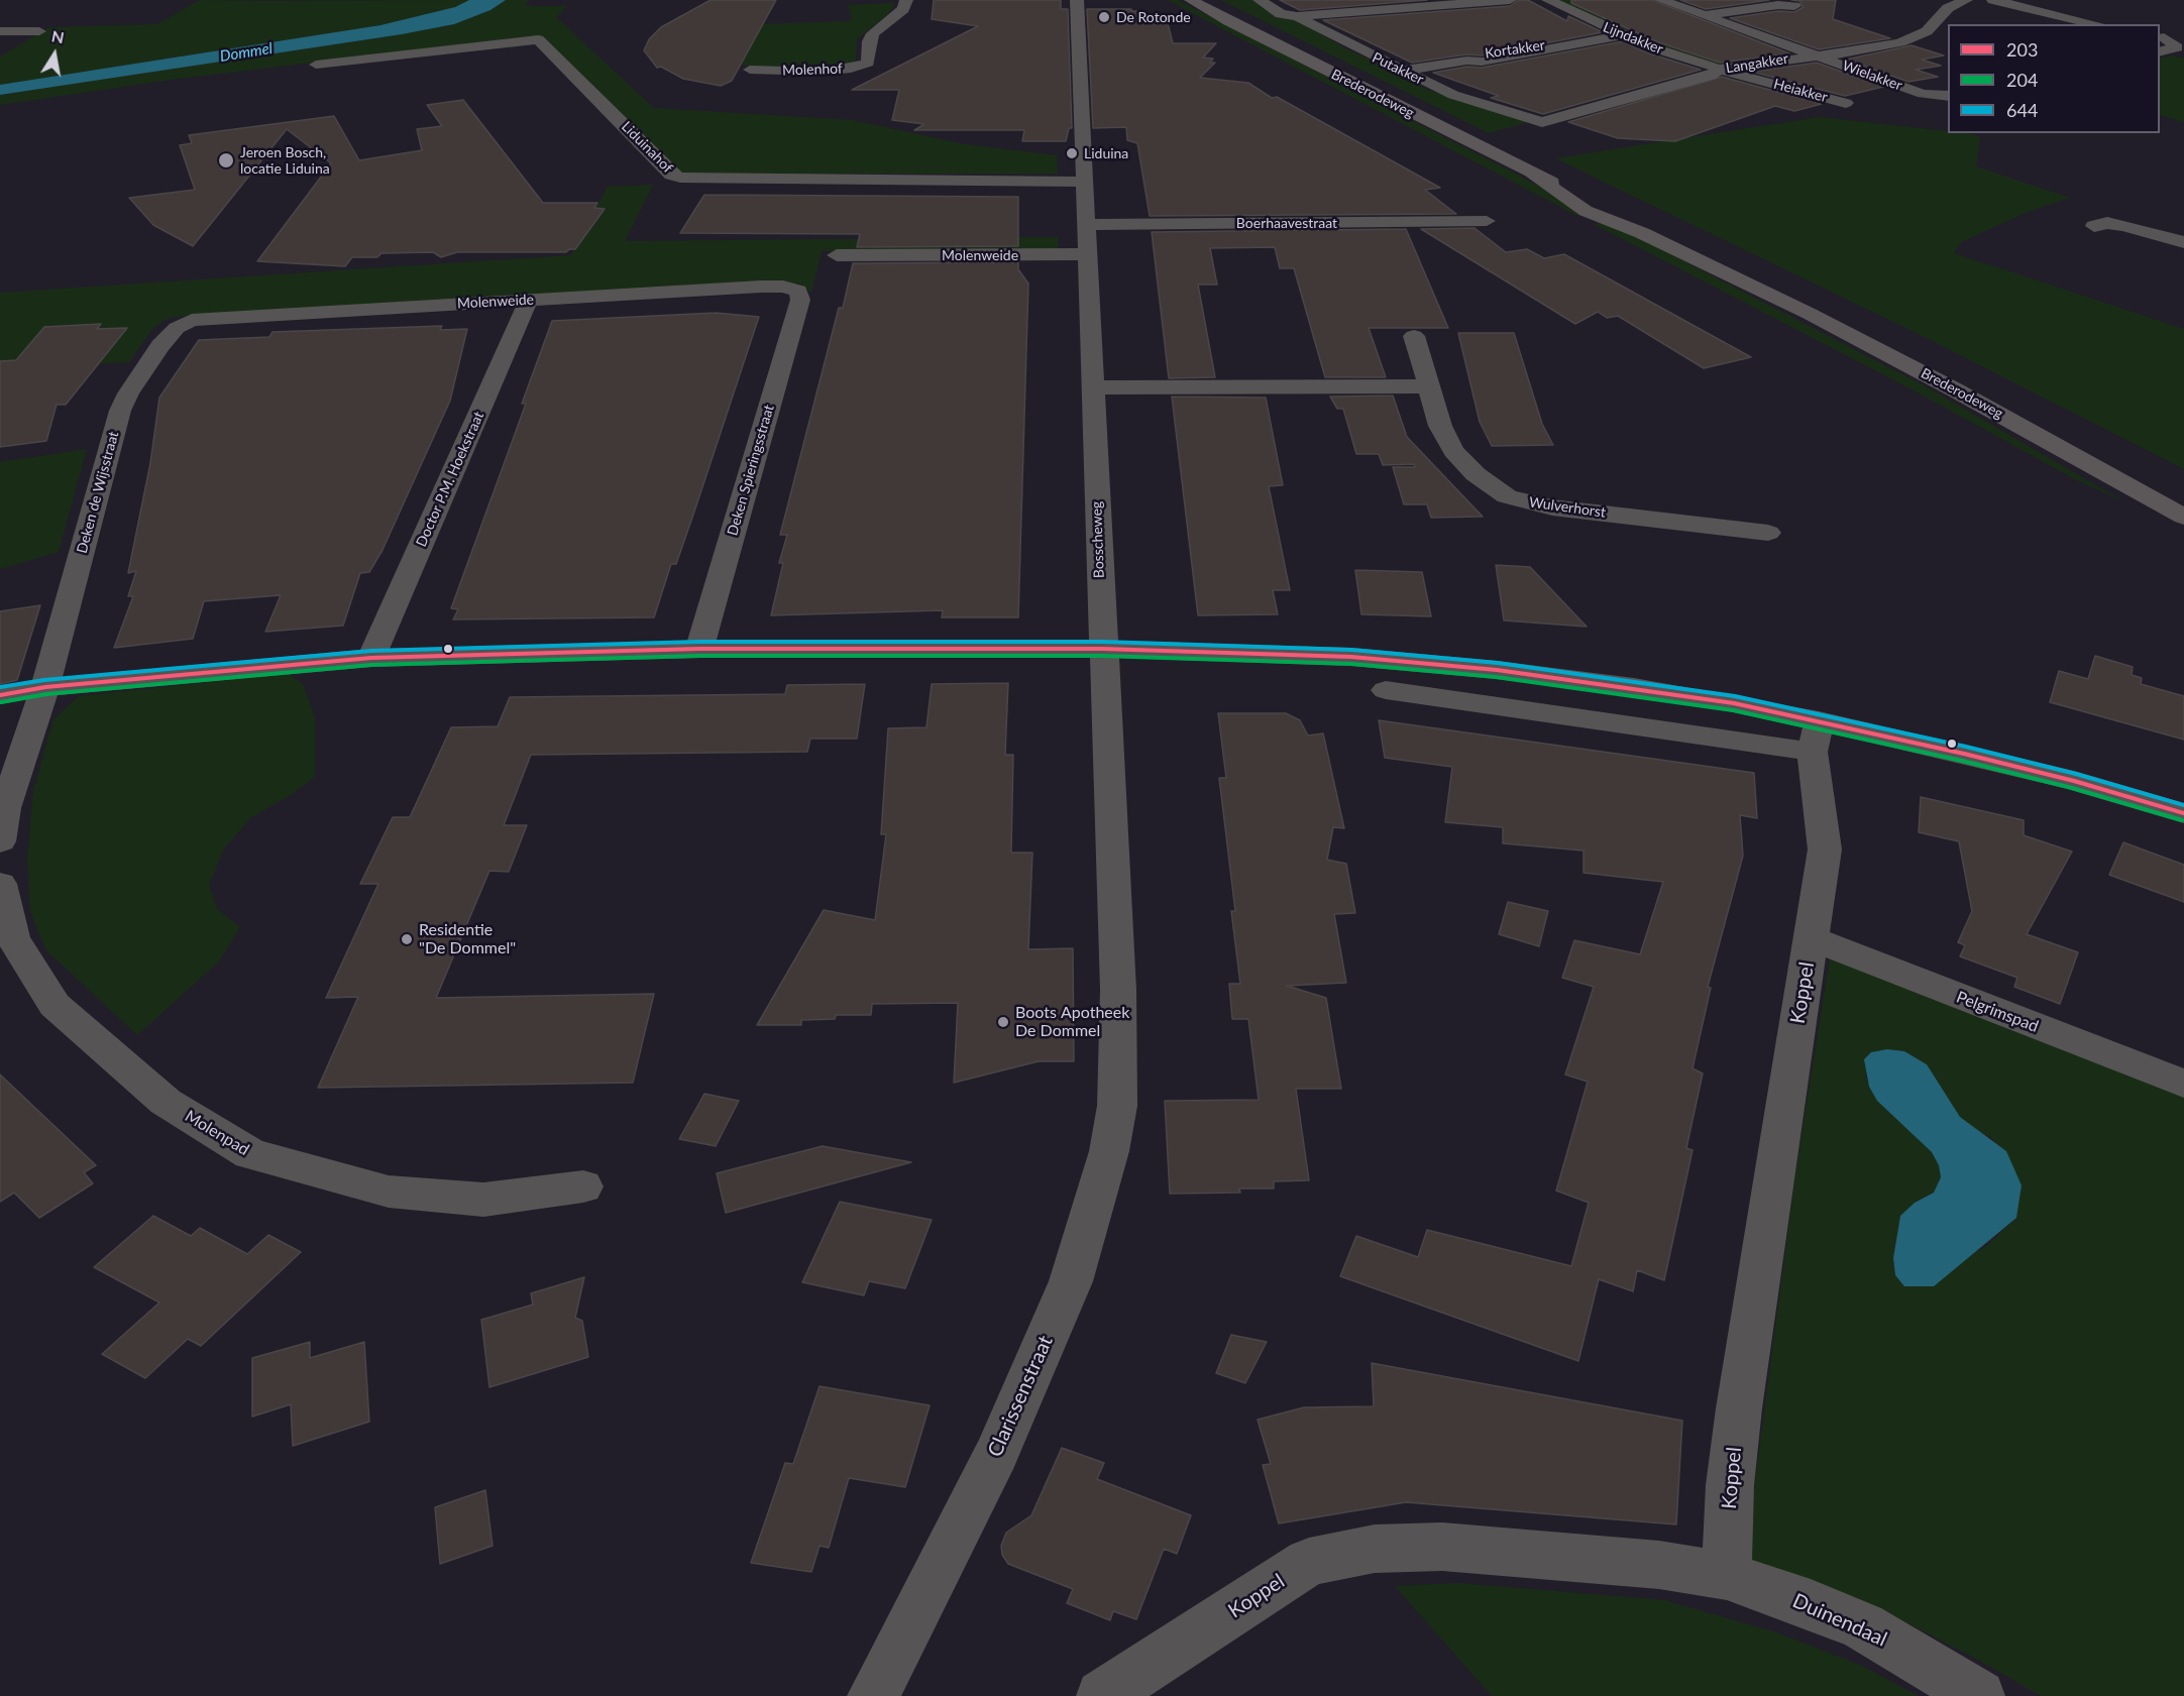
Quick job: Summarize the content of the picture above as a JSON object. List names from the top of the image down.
{
  "streets": {
    "main road": ["Brederodeweg"],
    "street": [
      "Lijndakker",
      "Kortakker",
      "Langakker",
      "Putakker",
      "Molenhof",
      "Wielakker",
      "Heiakker",
      "Liduinahof",
      "Boerhaavestraat",
      "Molenweide",
      "Deken Spieringsstraat",
      "Doctor P.M. Hoekstraat",
      "Deken de Wijsstraat",
      "Wulverhorst",
      "Bosscheweg",
      "Koppel",
      "Pelgrimspad",
      "Molenpad",
      "Clarissenstraat",
      "Duinendaal"
    ]
  },
  "crossings": [
    ["Lijndakker", "Kortakker"],
    ["Lijndakker", "Langakker"],
    ["Lijndakker", "Heiakker"],
    ["Kortakker", "Putakker"],
    ["Langakker", "Putakker"],
    ["Langakker", "Wielakker"],
    ["Langakker", "Heiakker"],
    ["Liduinahof", "Bosscheweg"],
    ["Boerhaavestraat", "Bosscheweg"],
    ["Molenweide", "Deken Spieringsstraat"],
    ["Molenweide", "Doctor P.M. Hoekstraat"],
    ["Molenweide", "Deken de Wijsstraat"],
    ["Molenweide", "Bosscheweg"],
    ["Bosscheweg", "Clarissenstraat"],
    ["Koppel", "Pelgrimspad"],
    ["Koppel", "Duinendaal"]
  ],
  "water": ["Dommel"],
  "places": [
    "De Rotonde",
    "Liduina",
    "Jeroen Bosch, locatie Liduina",
    "Residentie \"De Dommel\"",
    "Boots Apotheek De Dommel"
  ],
  "lines": ["transit line 644", "transit line 203", "transit line 204"],
  "legend": ["203", "204", "644"],
  "north": "top"
}
